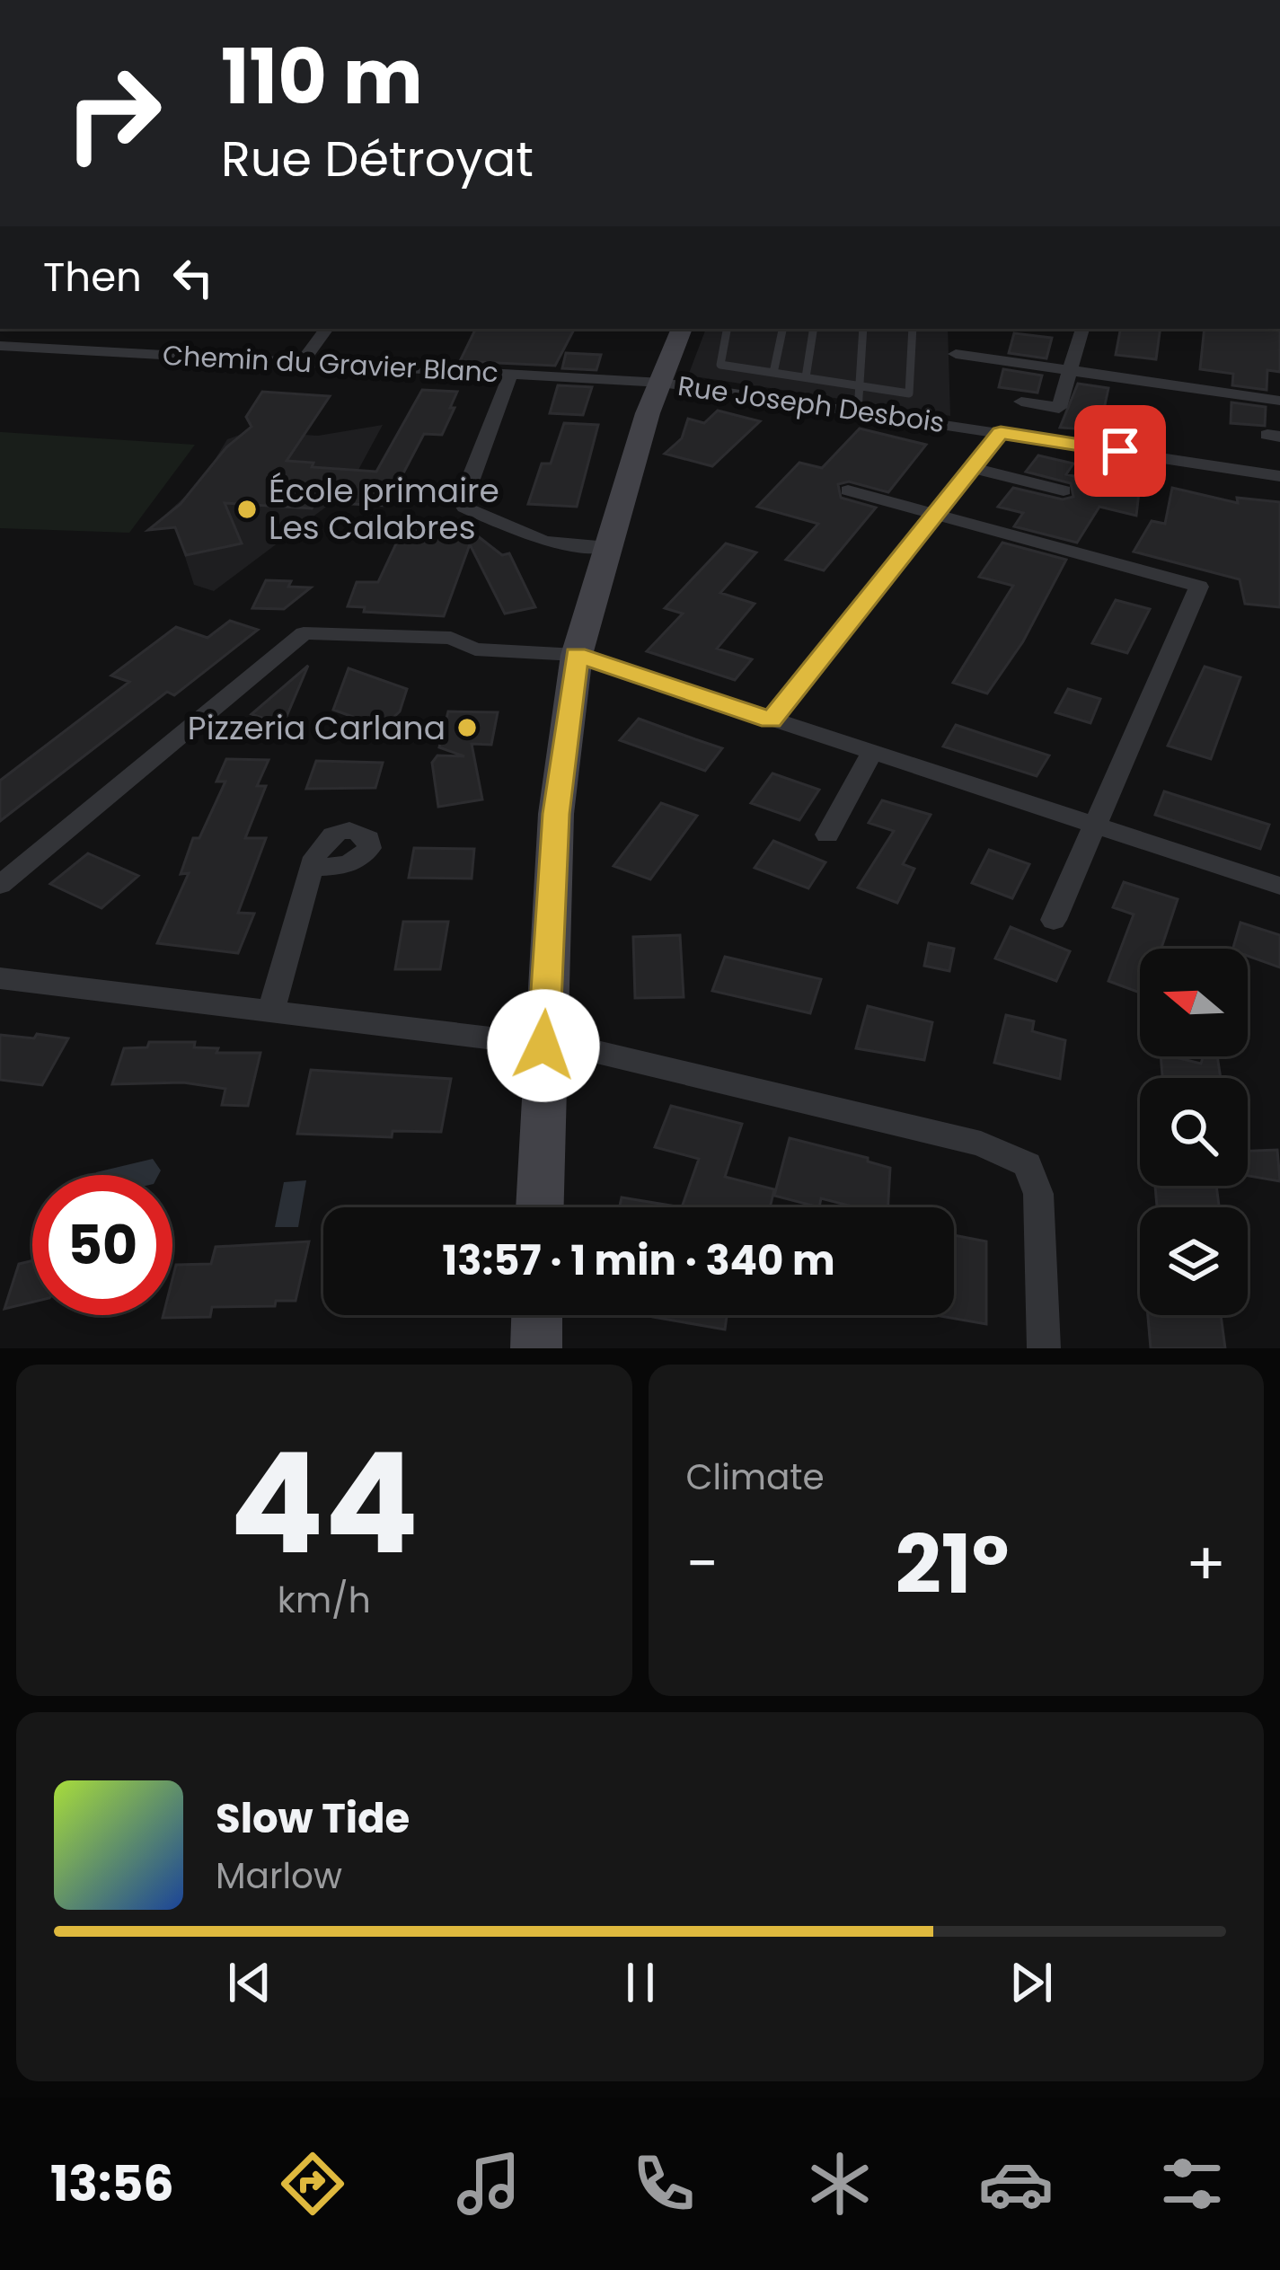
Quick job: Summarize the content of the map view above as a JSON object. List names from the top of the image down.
{
  "streets": {
    "street": ["Chemin du Gravier Blanc", "Rue Joseph Desbois"]
  },
  "crossings": [
    ["Chemin du Gravier Blanc", "Rue Joseph Desbois"]
  ],
  "places": ["École primaire Les Calabres", "Pizzeria Carlana"],
  "north": "left",
  "page": {
    "turn": ["110 m", "Rue Détroyat"],
    "then": "Then",
    "limit": "50",
    "trip": "13:57 · 1 min · 340 m",
    "tile": [
      ["44", "km/h"],
      "Climate"
    ],
    "heat": ["−", "21°", "+"],
    "song": ["Slow Tide", "Marlow"],
    "tabs": "13:56"
  }
}
